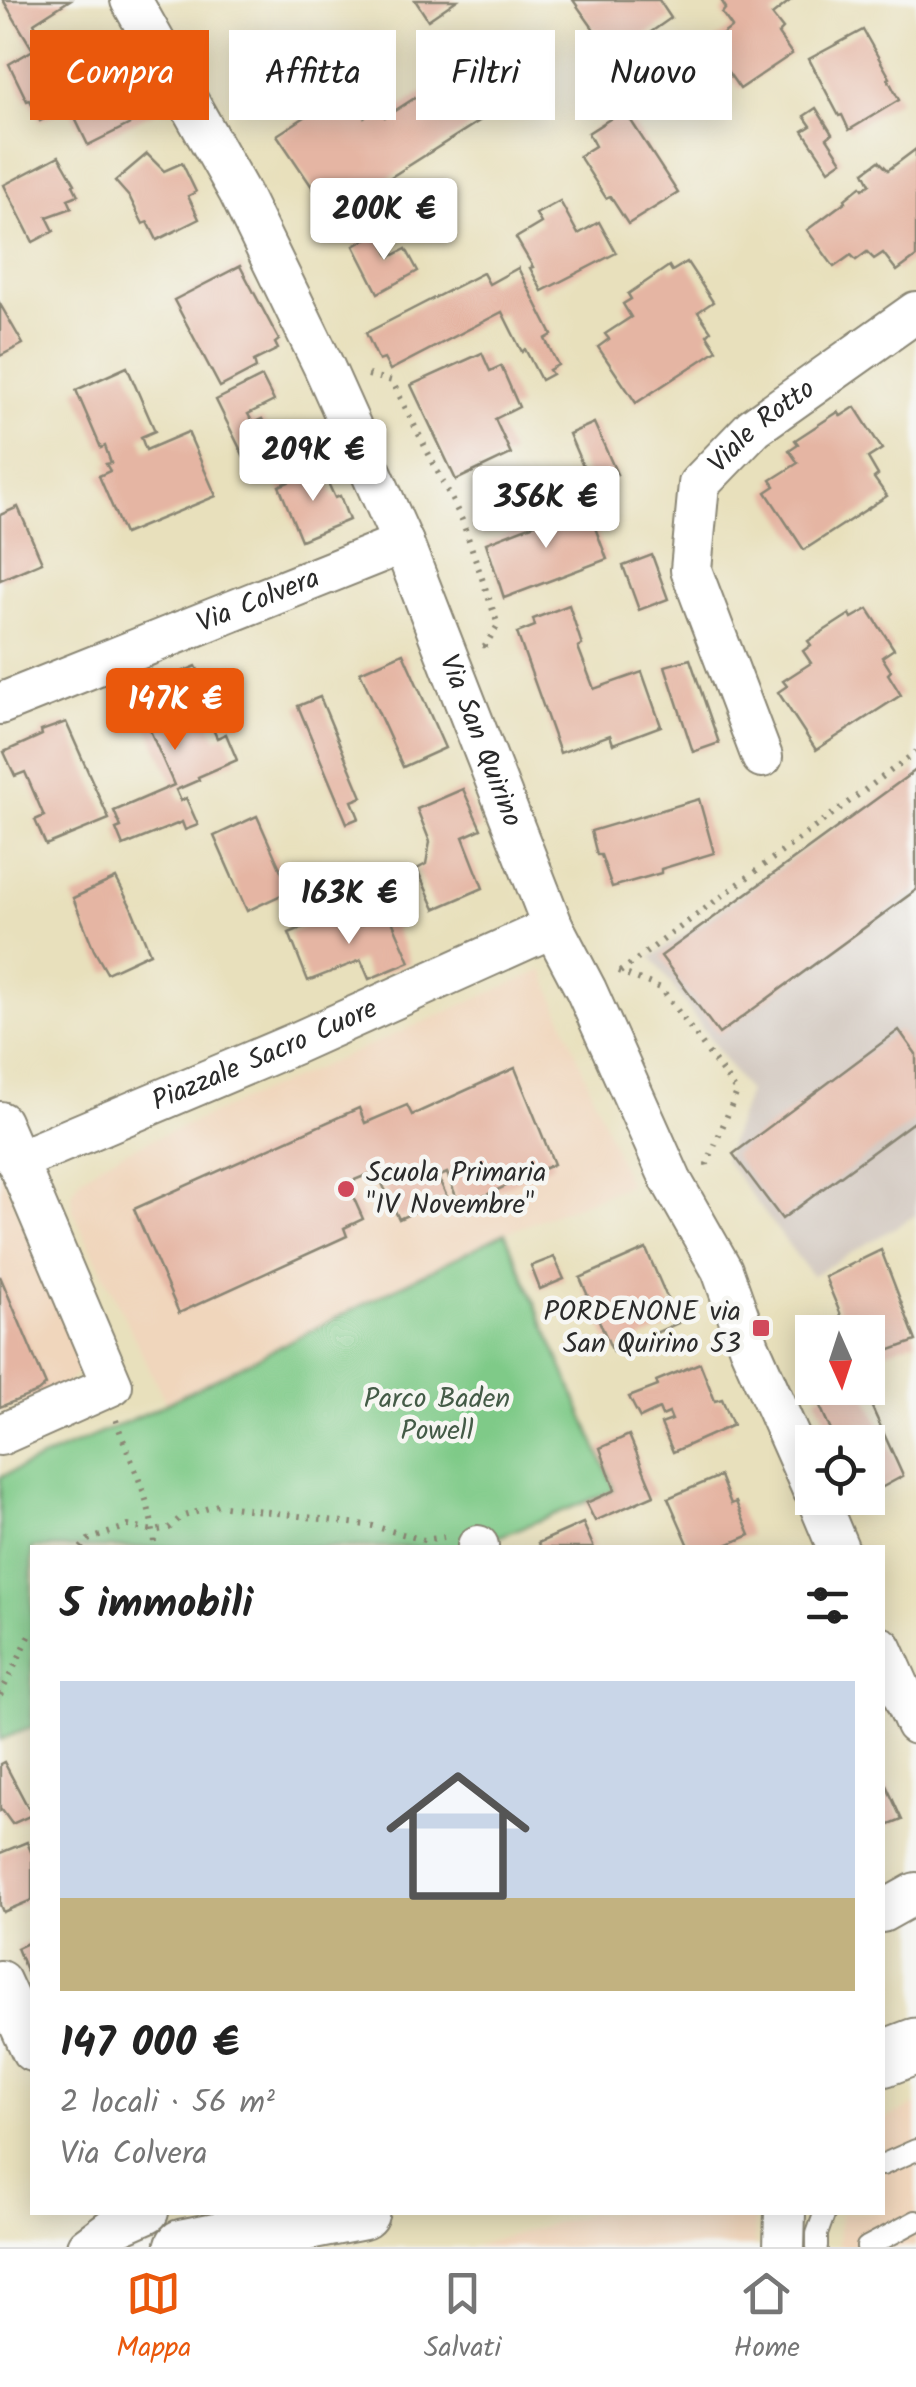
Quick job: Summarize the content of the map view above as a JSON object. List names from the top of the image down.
{
  "streets": {
    "street": [
      "Viale Rotto",
      "Via Colvera",
      "Via San Quirino",
      "Piazzale Sacro Cuore"
    ]
  },
  "crossings": [
    ["Via Colvera", "Via San Quirino"],
    ["Via San Quirino", "Piazzale Sacro Cuore"]
  ],
  "parks": ["Parco Baden Powell"],
  "places": {
    "other": ["Scuola Primaria \"IV Novembre\""],
    "transit": ["PORDENONE via San Quirino 53"]
  },
  "north": "bottom",
  "page": {
    "chip": [
      "Compra",
      "Affitta",
      "Filtri",
      "Nuovo"
    ],
    "price": [
      "200K €",
      "209K €",
      "356K €",
      "147K €",
      "163K €"
    ],
    "heading": "5 immobili",
    "list": [
      {
        "name": "147 000 €",
        "note": "2 locali · 56 m² · Via Colvera"
      }
    ],
    "tabs": ["Mappa", "Salvati", "Home"]
  }
}
